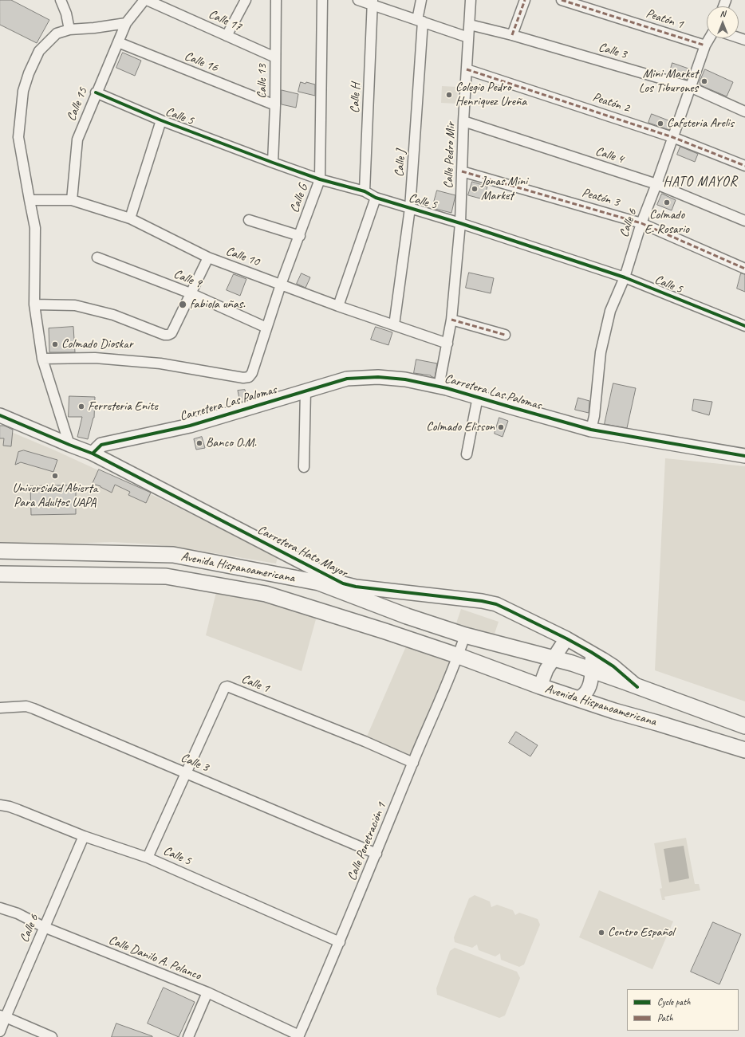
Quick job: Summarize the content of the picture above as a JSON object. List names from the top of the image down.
{
  "streets": {
    "main road": ["Avenida Hispanoamericana"],
    "street": [
      "Peatón 1",
      "Calle 17",
      "Calle 3",
      "Calle 16",
      "Calle 13",
      "Calle H",
      "Peatón 2",
      "Calle 15",
      "Calle 5",
      "Calle Pedro Mir",
      "Calle 4",
      "Calle J",
      "Peatón 3",
      "Calle G",
      "Calle 6",
      "Calle 10",
      "Calle 9",
      "Carretera Las Palomas",
      "Carretera Hato Mayor",
      "Calle 1",
      "Calle Penetración 1",
      "Calle Danilo A. Polanco"
    ]
  },
  "crossings": [
    ["Peatón 1", "Calle 6"],
    ["Calle 17", "Calle 13"],
    ["Calle 17", "Calle 15"],
    ["Calle 3", "Calle Pedro Mir"],
    ["Calle 3", "Calle 6"],
    ["Calle 3", "Calle 1"],
    ["Calle 3", "Calle Penetración 1"],
    ["Calle 16", "Calle 13"],
    ["Calle 16", "Calle 15"],
    ["Calle 13", "Calle 5"],
    ["Calle H", "Calle 5"],
    ["Peatón 2", "Calle Pedro Mir"],
    ["Peatón 2", "Calle 6"],
    ["Calle 15", "Calle 5"],
    ["Calle 15", "Calle 10"],
    ["Calle 5", "Calle Pedro Mir"],
    ["Calle 5", "Calle J"],
    ["Calle 5", "Calle G"],
    ["Calle 5", "Calle 6"],
    ["Calle 5", "Calle 1"],
    ["Calle 5", "Calle Penetración 1"],
    ["Calle Pedro Mir", "Calle 4"],
    ["Calle Pedro Mir", "Peatón 3"],
    ["Calle Pedro Mir", "Calle 10"],
    ["Calle Pedro Mir", "Carretera Las Palomas"],
    ["Calle 4", "Calle 6"],
    ["Calle J", "Calle 10"],
    ["Peatón 3", "Calle 6"],
    ["Calle G", "Calle 10"],
    ["Calle G", "Calle 9"],
    ["Calle 6", "Carretera Las Palomas"],
    ["Calle 6", "Calle Danilo A. Polanco"],
    ["Carretera Las Palomas", "Carretera Hato Mayor"],
    ["Carretera Hato Mayor", "Avenida Hispanoamericana"],
    ["Avenida Hispanoamericana", "Calle Penetración 1"],
    ["Calle 1", "Calle Penetración 1"],
    ["Calle Penetración 1", "Calle Danilo A. Polanco"]
  ],
  "districts": ["HATO MAYOR"],
  "places": [
    "Mini Market Los Tiburones",
    "Colegio Pedro Henriquez Ureña",
    "Cafeteria Arelis",
    "Jonas Mini Market",
    "Colmado E. Rosario",
    "fabiola uñas.",
    "Colmado Dioskar",
    "Ferreteria Enite",
    "Colmado Elisson",
    "Banco O.M.",
    "Universidad Abierta Para Adultos UAPA",
    "Centro Español"
  ],
  "legend": ["Cycle path", "Path"],
  "north": "top"
}
